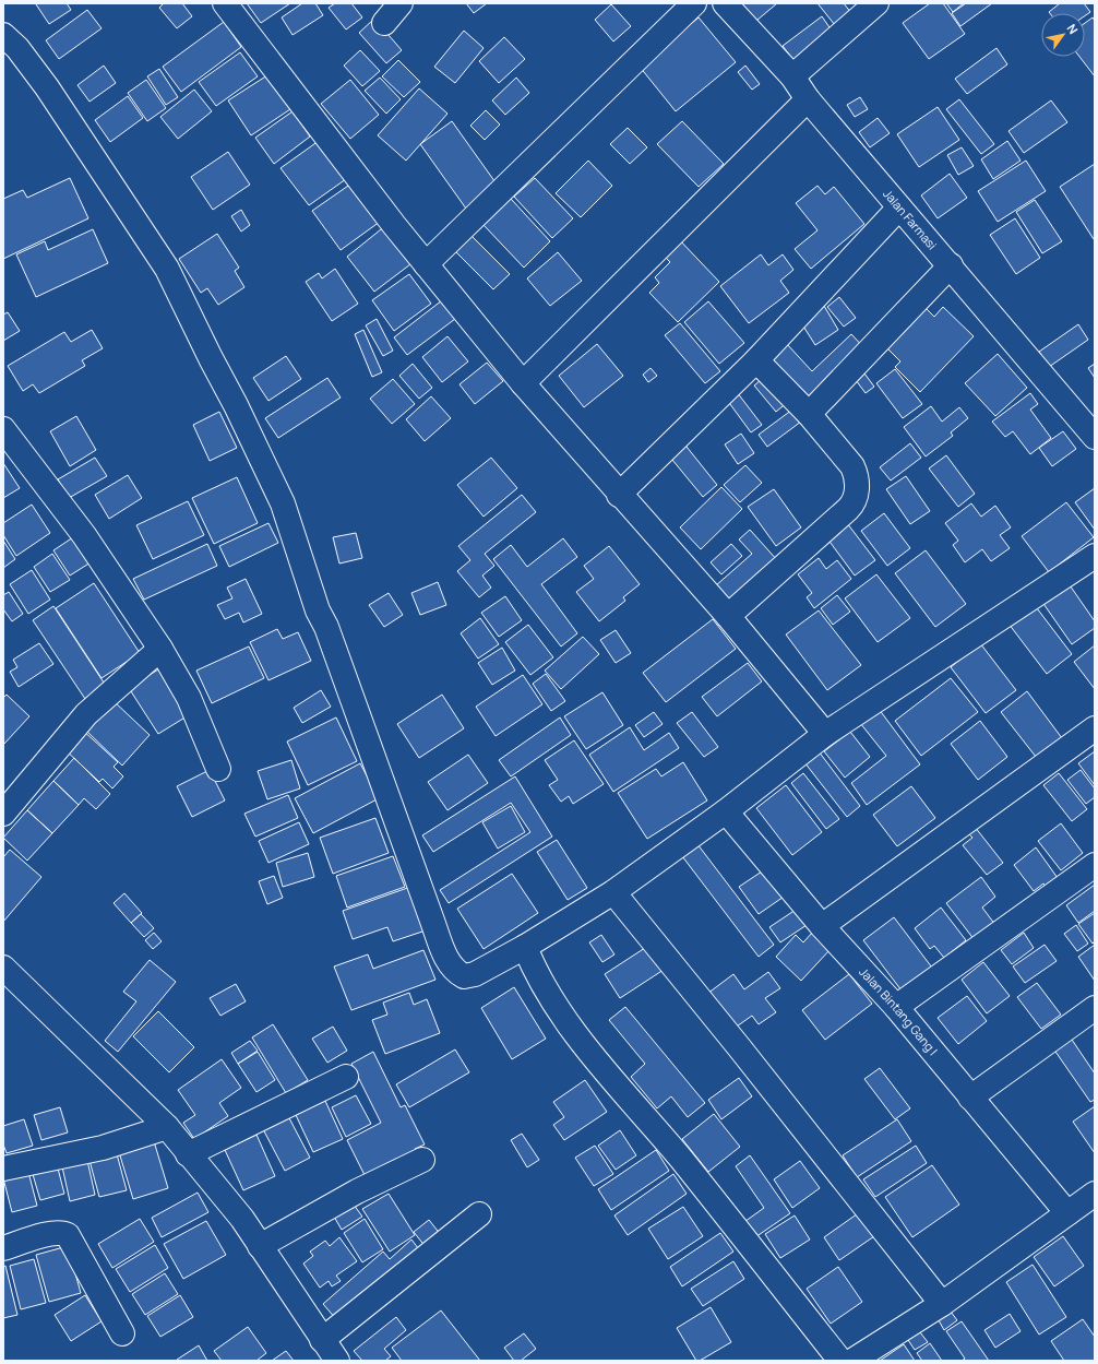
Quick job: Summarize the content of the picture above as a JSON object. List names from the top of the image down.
{
  "streets": {
    "street": ["Jalan Farmasi", "Jalan Bintang Gang I"]
  },
  "north": "top right"
}
